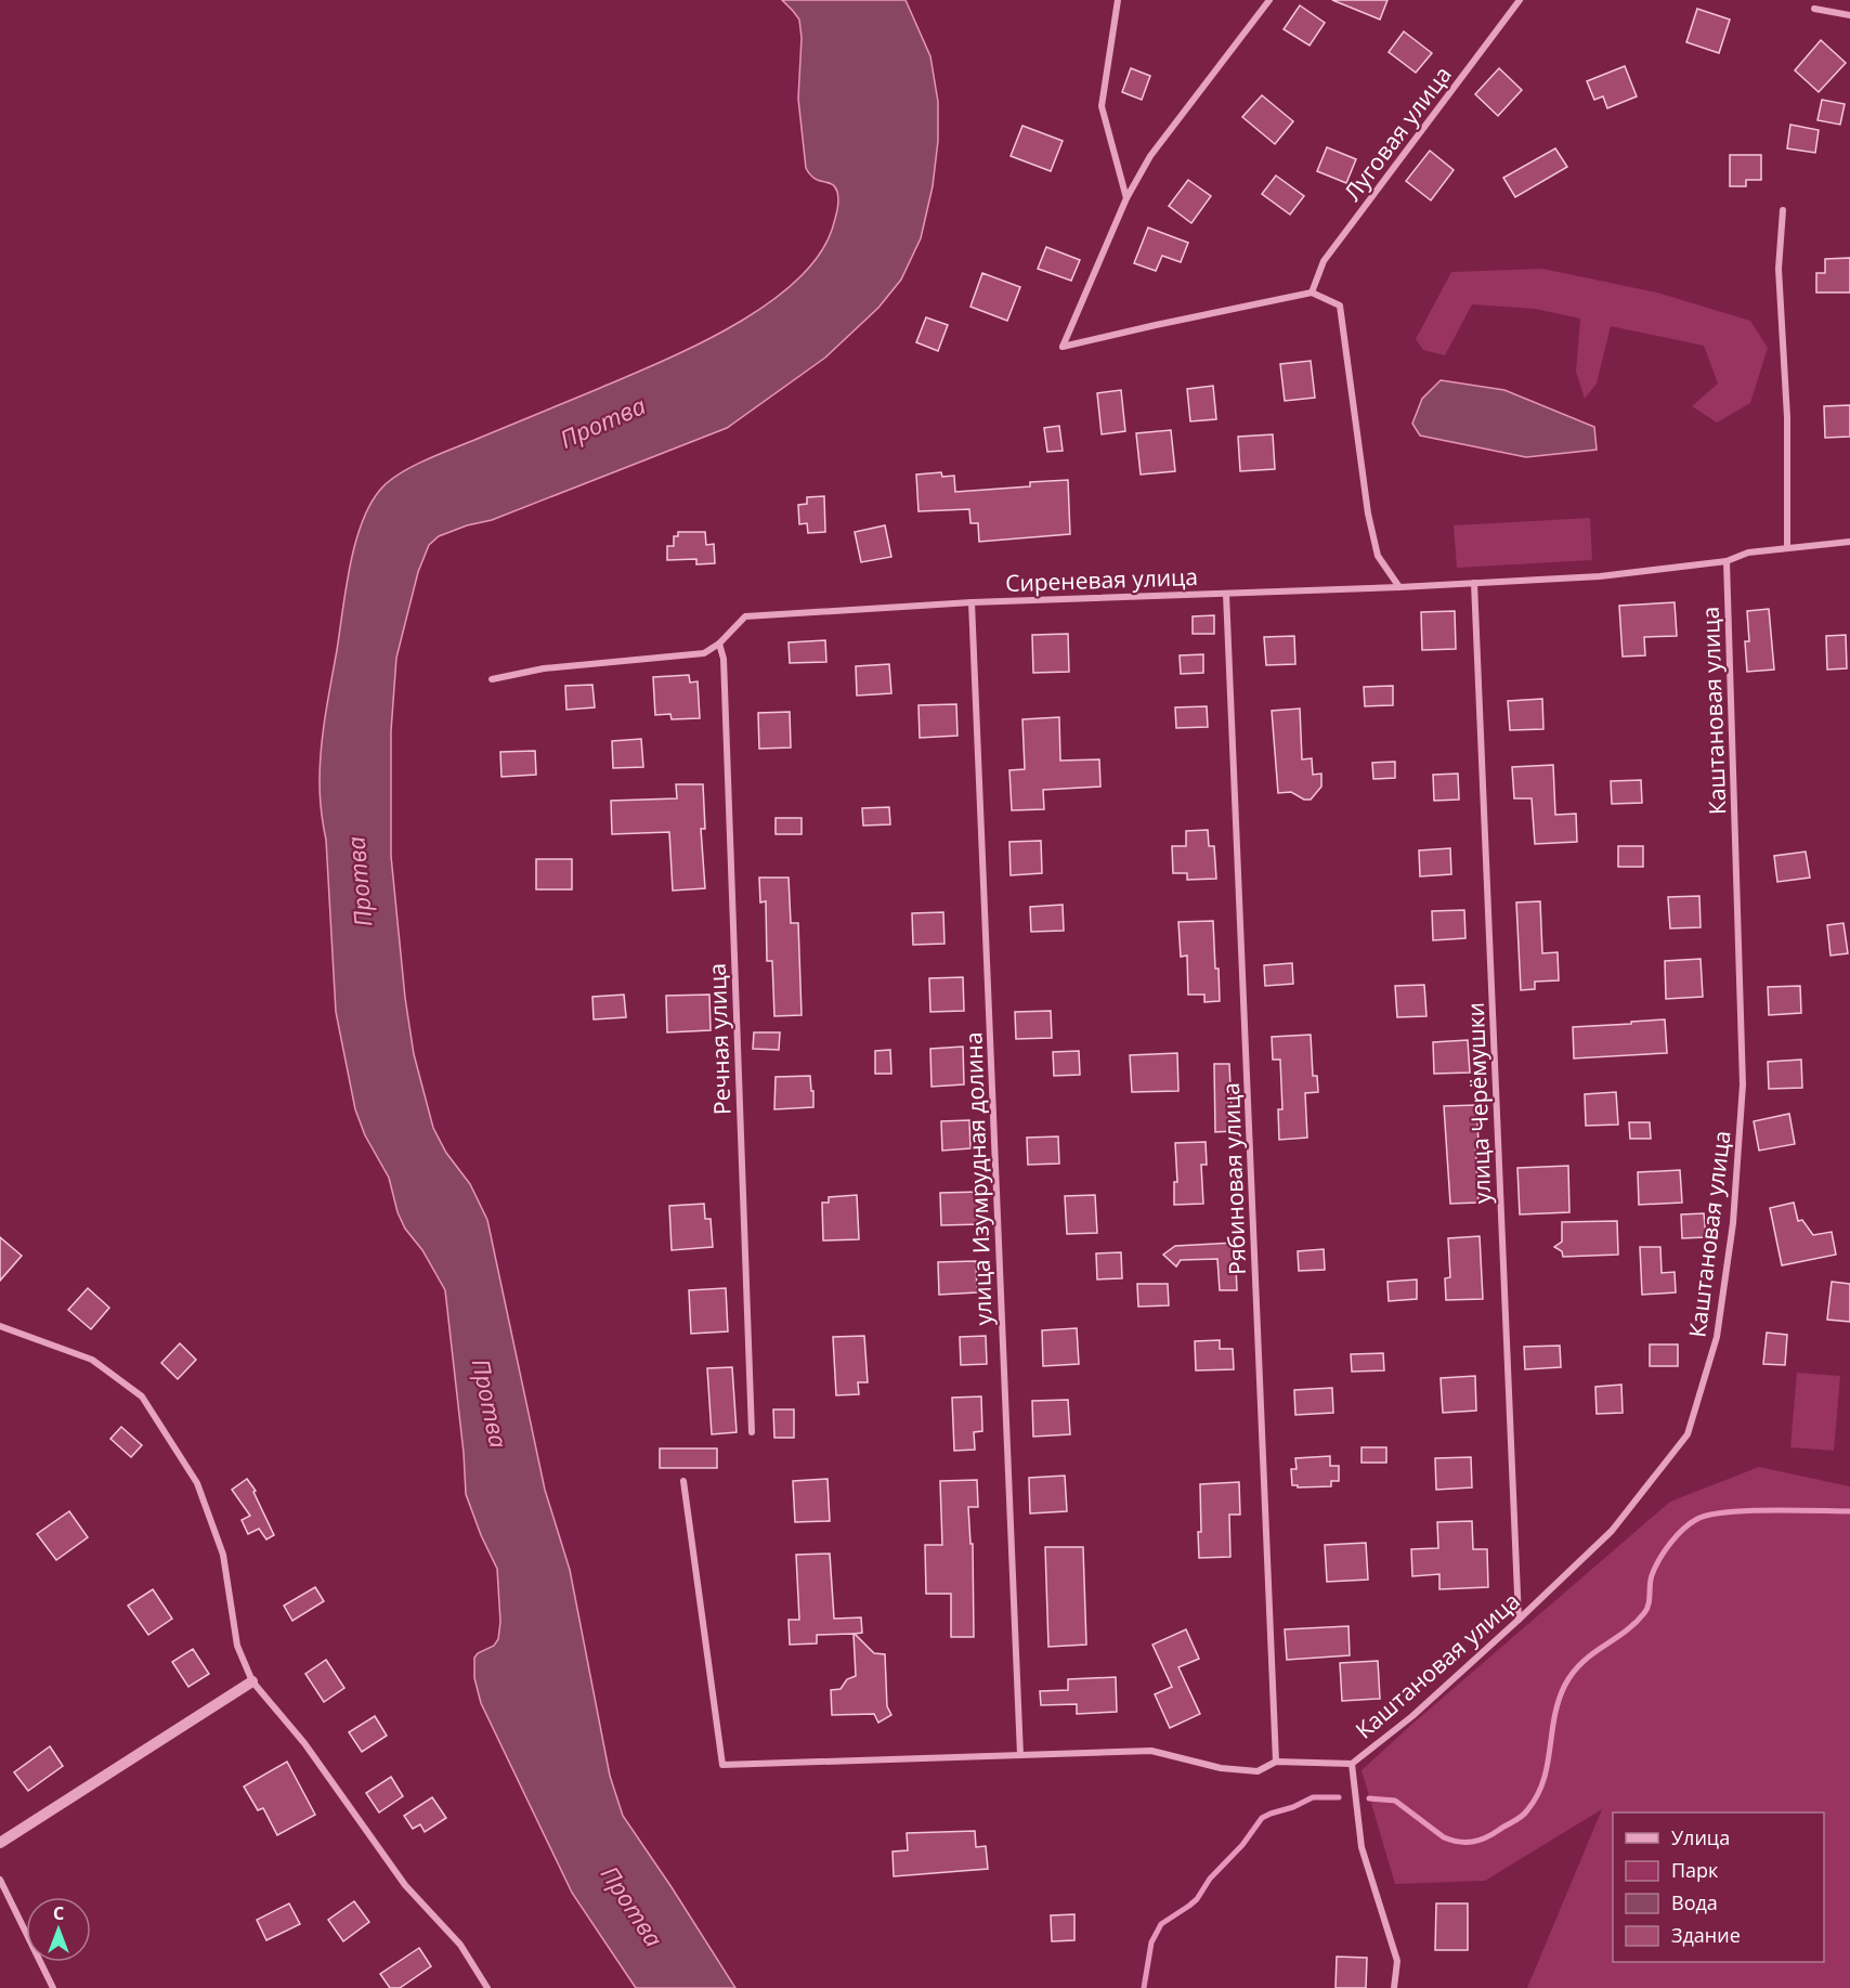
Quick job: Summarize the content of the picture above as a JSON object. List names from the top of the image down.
{
  "streets": {
    "street": [
      "Луговая улица",
      "Сиреневая улица",
      "Каштановая улица",
      "Речная улица",
      "улица Черёмушки",
      "улица Изумрудная долина",
      "Рябиновая улица"
    ]
  },
  "crossings": [
    ["Сиреневая улица", "Каштановая улица"],
    ["Сиреневая улица", "Речная улица"],
    ["Сиреневая улица", "улица Черёмушки"],
    ["Сиреневая улица", "улица Изумрудная долина"],
    ["Сиреневая улица", "Рябиновая улица"],
    ["Каштановая улица", "улица Черёмушки"]
  ],
  "water": ["Протва"],
  "legend": [
    "Улица",
    "Парк",
    "Вода",
    "Здание"
  ],
  "north": "top"
}
